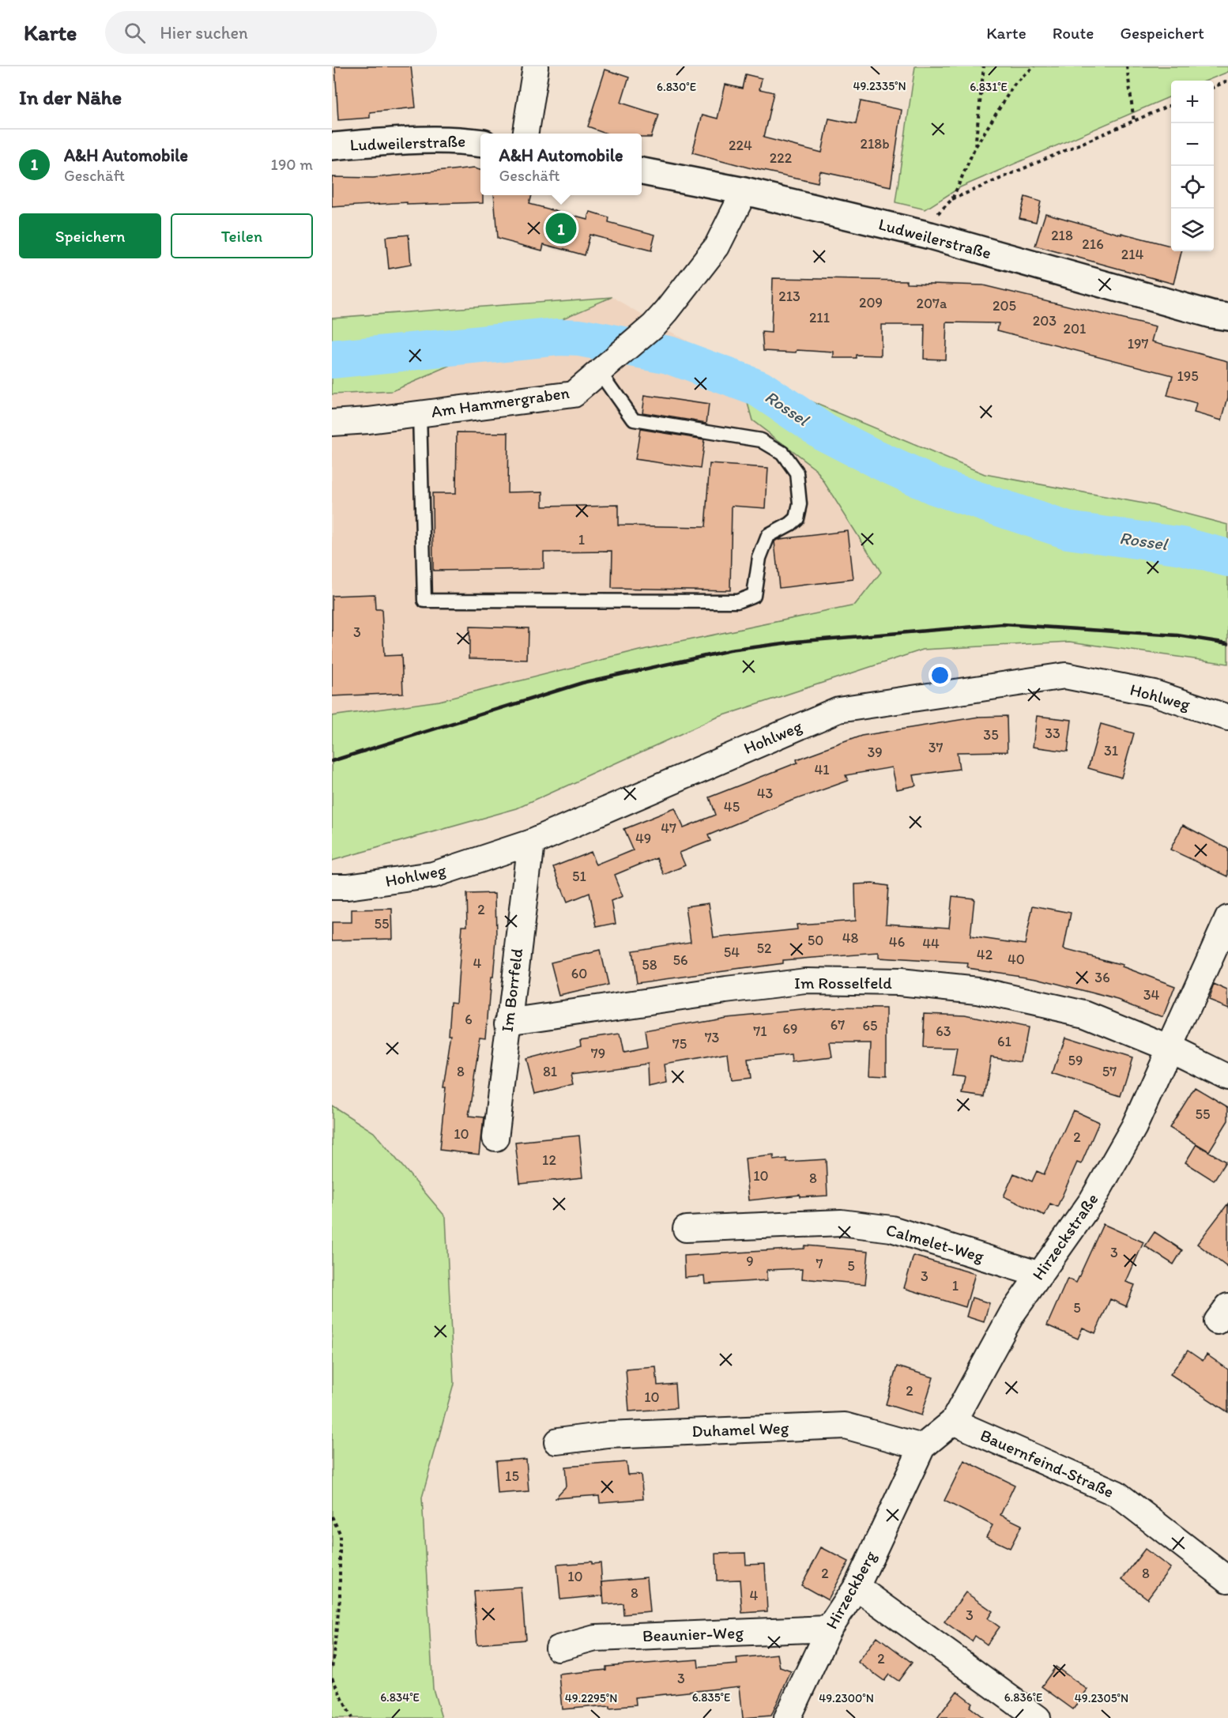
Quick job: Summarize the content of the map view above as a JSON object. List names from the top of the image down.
{
  "streets": {
    "main road": ["Ludweilerstraße"],
    "street": [
      "Am Hammergraben",
      "Hohlweg",
      "Im Rosselfeld",
      "Im Borrfeld",
      "Hirzeckstraße",
      "Calmelet-Weg",
      "Duhamel Weg",
      "Bauernfeind-Straße",
      "Hirzeckberg",
      "Beaunier-Weg"
    ]
  },
  "crossings": [
    ["Ludweilerstraße", "Am Hammergraben"],
    ["Hohlweg", "Im Borrfeld"],
    ["Im Rosselfeld", "Im Borrfeld"],
    ["Im Rosselfeld", "Hirzeckstraße"],
    ["Hirzeckstraße", "Calmelet-Weg"],
    ["Hirzeckstraße", "Bauernfeind-Straße"],
    ["Hirzeckstraße", "Hirzeckberg"],
    ["Duhamel Weg", "Hirzeckberg"],
    ["Bauernfeind-Straße", "Hirzeckberg"],
    ["Hirzeckberg", "Beaunier-Weg"]
  ],
  "water": ["Rossel"],
  "house_numbers": [
    "218b",
    "224",
    "222",
    "218",
    "216",
    "214",
    "213",
    "209",
    "207a",
    "205",
    "211",
    "203",
    "201",
    "197",
    "195",
    "1",
    "3",
    "33",
    "35",
    "37",
    "31",
    "39",
    "41",
    "43",
    "45",
    "47",
    "49",
    "51",
    "2",
    "55",
    "48",
    "50",
    "46",
    "44",
    "52",
    "54",
    "42",
    "40",
    "56",
    "4",
    "58",
    "60",
    "36",
    "34",
    "6",
    "67",
    "65",
    "69",
    "71",
    "63",
    "73",
    "61",
    "75",
    "79",
    "59",
    "8",
    "81",
    "57",
    "55",
    "10",
    "2",
    "12",
    "10",
    "8",
    "3",
    "9",
    "7",
    "5",
    "3",
    "1",
    "5",
    "2",
    "10",
    "15",
    "2",
    "8",
    "10",
    "8",
    "4",
    "3",
    "2",
    "3"
  ],
  "page": {
    "header": "Karte",
    "search": "Hier suchen",
    "nav": ["Karte", "Route", "Gespeichert"],
    "heading": "In der Nähe",
    "map_buttons": ["+", "−"],
    "list": [
      {
        "mark": "1",
        "name": "A&H Automobile",
        "note": "Geschäft",
        "value": "190 m"
      }
    ],
    "popup": ["A&H Automobile", "Geschäft"],
    "buttons": ["Speichern", "Teilen"],
    "pins": "1"
  },
  "coordinates": [
    "49.2335°N",
    "6.830°E",
    "6.831°E",
    "6.834°E",
    "6.835°E",
    "6.836°E",
    "49.2295°N",
    "49.2300°N",
    "49.2305°N"
  ]
}
